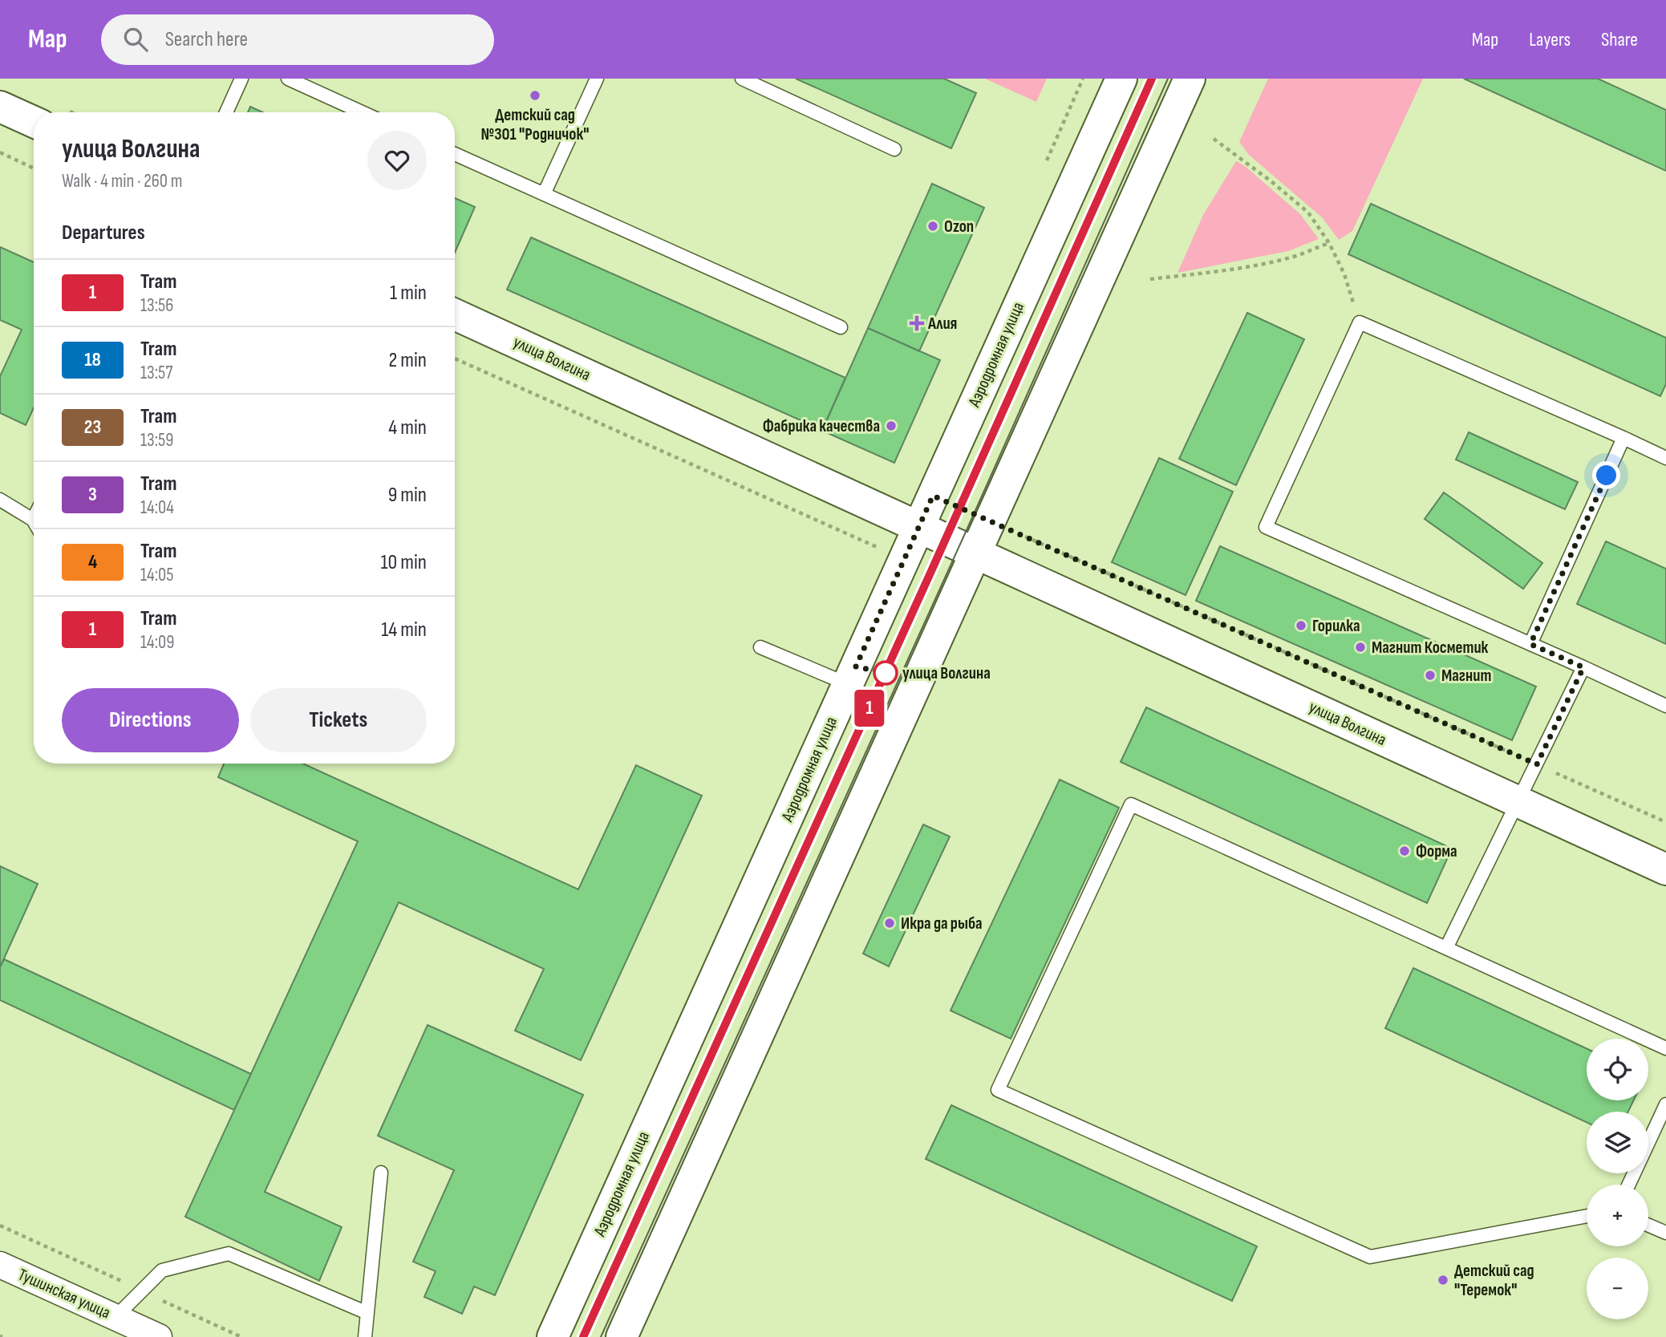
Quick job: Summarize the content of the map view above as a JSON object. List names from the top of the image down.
{
  "streets": {
    "main road": ["Аэродромная улица", "улица Волгина"],
    "street": ["Тушинская улица"]
  },
  "crossings": [
    ["Аэродромная улица", "улица Волгина"]
  ],
  "places": {
    "other": [
      "Детский сад №301 \"Родничок\"",
      "Ozon",
      "Фабрика качества",
      "Горилка",
      "Магнит Косметик",
      "улица Волгина",
      "Магнит",
      "Форма",
      "Икра да рыба",
      "Детский сад \"Теремок\""
    ],
    "health": ["Алия"]
  },
  "lines": ["tram line 1"],
  "page": {
    "header": "Map",
    "search": "Search here",
    "nav": ["Map", "Layers", "Share"],
    "on_map": "1",
    "heading": [
      ["улица Волгина", "Walk · 4 min · 260 m"],
      "Departures"
    ],
    "list": [
      {
        "mark": "1",
        "name": "Tram",
        "note": "13:56",
        "value": "1 min"
      },
      {
        "mark": "18",
        "name": "Tram",
        "note": "13:57",
        "value": "2 min"
      },
      {
        "mark": "23",
        "name": "Tram",
        "note": "13:59",
        "value": "4 min"
      },
      {
        "mark": "3",
        "name": "Tram",
        "note": "14:04",
        "value": "9 min"
      },
      {
        "mark": "4",
        "name": "Tram",
        "note": "14:05",
        "value": "10 min"
      },
      {
        "mark": "1",
        "name": "Tram",
        "note": "14:09",
        "value": "14 min"
      }
    ],
    "buttons": ["Directions", "Tickets"],
    "map_buttons": ["+", "−"]
  }
}
